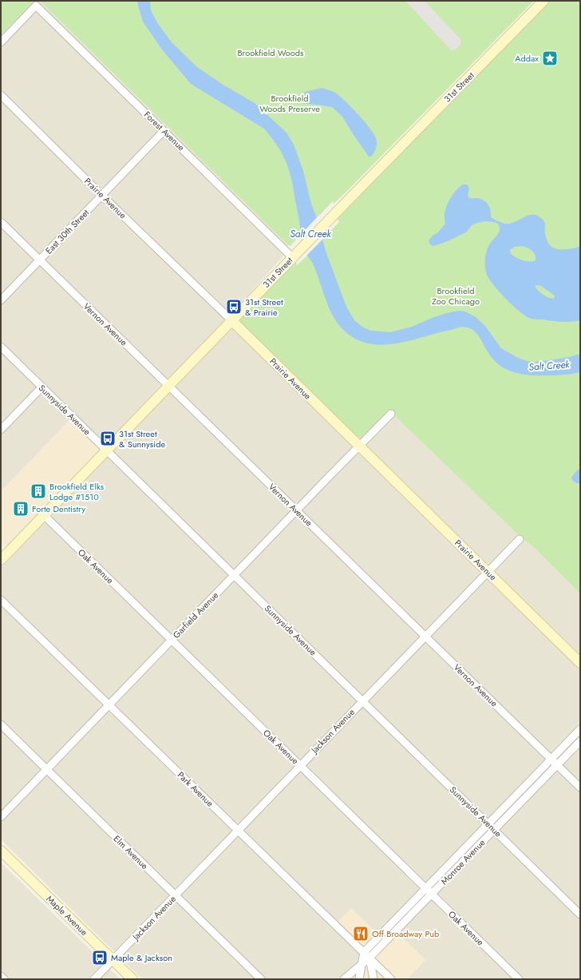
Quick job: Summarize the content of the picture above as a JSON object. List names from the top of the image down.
{
  "streets": {
    "main road": ["31st Street", "Prairie Avenue", "Maple Avenue"],
    "street": [
      "Forest Avenue",
      "East 30th Street",
      "Vernon Avenue",
      "Sunnyside Avenue",
      "Oak Avenue",
      "Garfield Avenue",
      "Jackson Avenue",
      "Park Avenue",
      "Elm Avenue",
      "Monroe Avenue"
    ]
  },
  "crossings": [
    ["31st Street", "Forest Avenue"],
    ["31st Street", "Prairie Avenue"],
    ["31st Street", "Vernon Avenue"],
    ["31st Street", "Sunnyside Avenue"],
    ["31st Street", "Oak Avenue"],
    ["Forest Avenue", "East 30th Street"],
    ["Prairie Avenue", "East 30th Street"],
    ["Prairie Avenue", "Garfield Avenue"],
    ["Prairie Avenue", "Jackson Avenue"],
    ["East 30th Street", "Vernon Avenue"],
    ["Vernon Avenue", "Garfield Avenue"],
    ["Vernon Avenue", "Jackson Avenue"],
    ["Vernon Avenue", "Monroe Avenue"],
    ["Sunnyside Avenue", "Garfield Avenue"],
    ["Sunnyside Avenue", "Jackson Avenue"],
    ["Sunnyside Avenue", "Monroe Avenue"],
    ["Oak Avenue", "Garfield Avenue"],
    ["Oak Avenue", "Jackson Avenue"],
    ["Oak Avenue", "Monroe Avenue"],
    ["Garfield Avenue", "Park Avenue"],
    ["Garfield Avenue", "Elm Avenue"],
    ["Jackson Avenue", "Park Avenue"],
    ["Jackson Avenue", "Elm Avenue"],
    ["Jackson Avenue", "Maple Avenue"],
    ["Park Avenue", "Monroe Avenue"]
  ],
  "water": ["Salt Creek"],
  "parks": ["Brookfield Woods", "Brookfield Woods Preserve", "Brookfield Zoo Chicago"],
  "places": {
    "place": ["Addax"],
    "bus stop": ["31st Street & Prairie", "31st Street & Sunnyside", "Maple & Jackson"],
    "building": ["Brookfield Elks Lodge #1510", "Forte Dentistry"],
    "restaurant": ["Off Broadway Pub"]
  }
}
